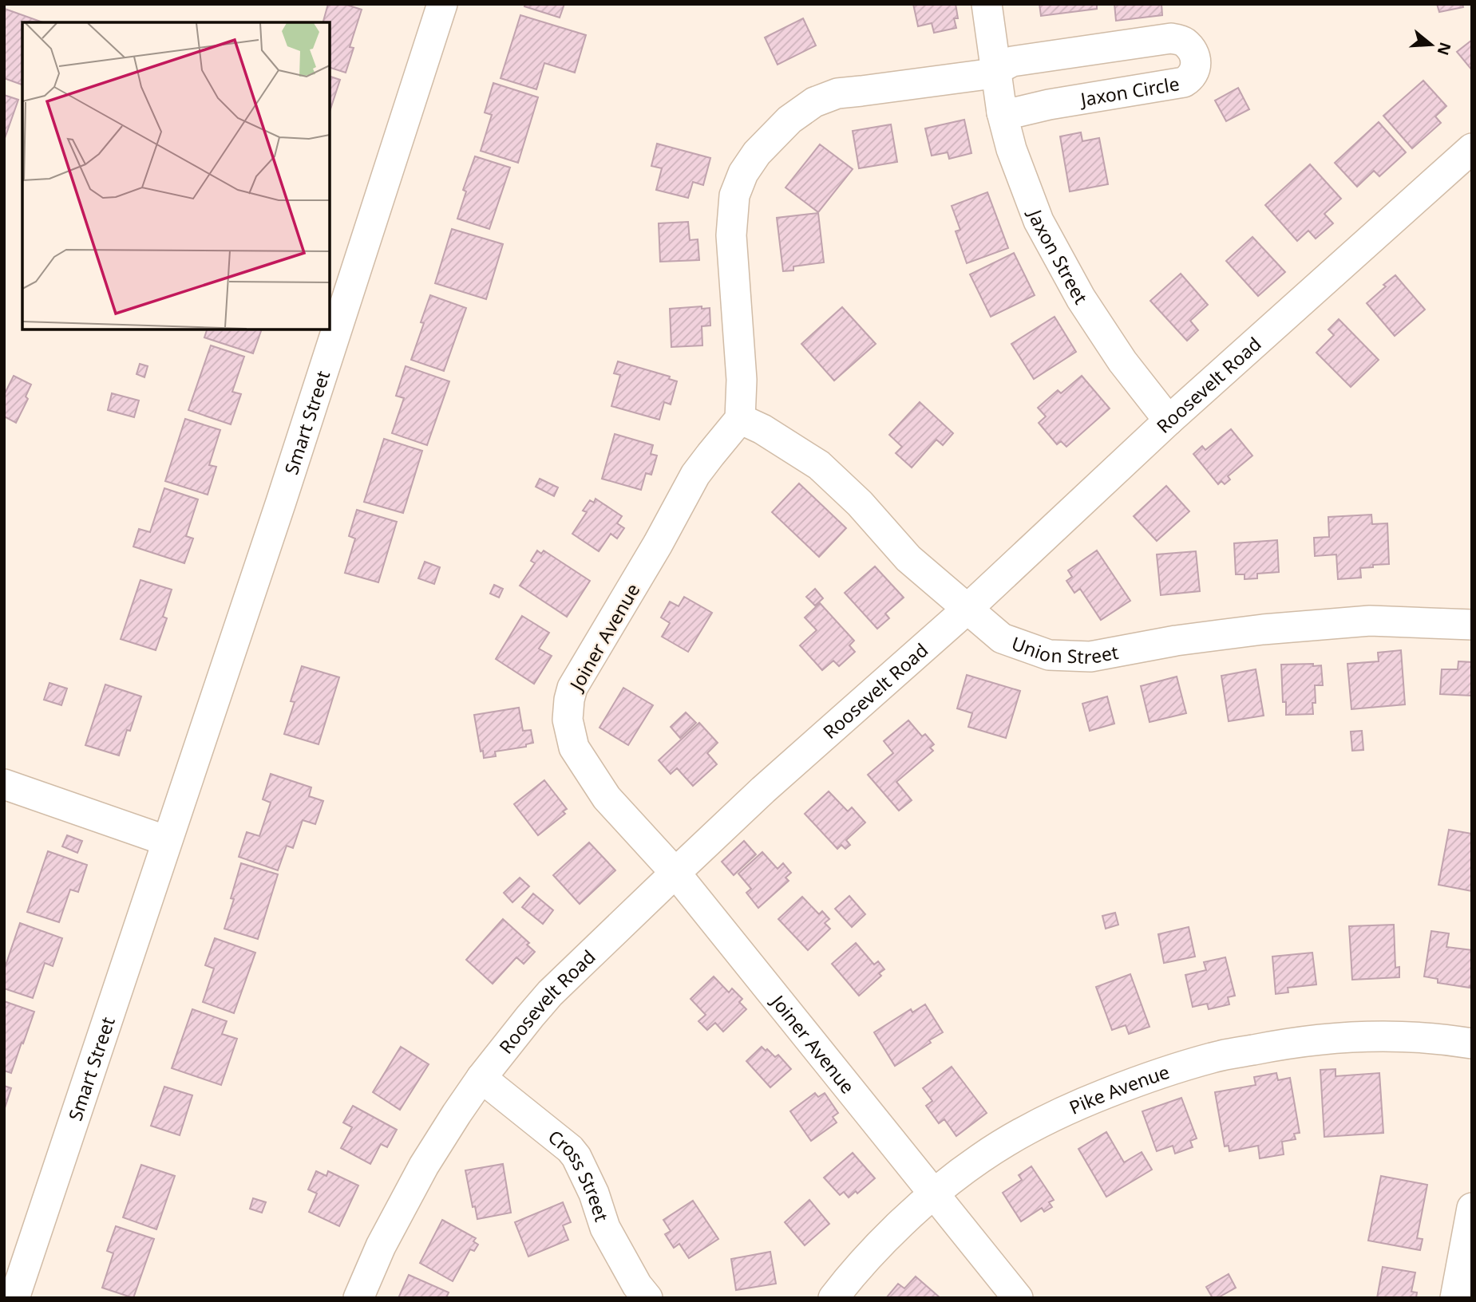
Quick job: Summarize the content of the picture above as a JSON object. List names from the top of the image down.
{
  "streets": {
    "street": [
      "Jaxon Circle",
      "Jaxon Street",
      "Roosevelt Road",
      "Smart Street",
      "Joiner Avenue",
      "Union Street",
      "Pike Avenue",
      "Cross Street"
    ]
  },
  "crossings": [
    ["Jaxon Circle", "Jaxon Street"],
    ["Jaxon Street", "Roosevelt Road"],
    ["Roosevelt Road", "Joiner Avenue"],
    ["Roosevelt Road", "Union Street"],
    ["Roosevelt Road", "Cross Street"],
    ["Joiner Avenue", "Union Street"],
    ["Joiner Avenue", "Pike Avenue"]
  ],
  "north": "right"
}
